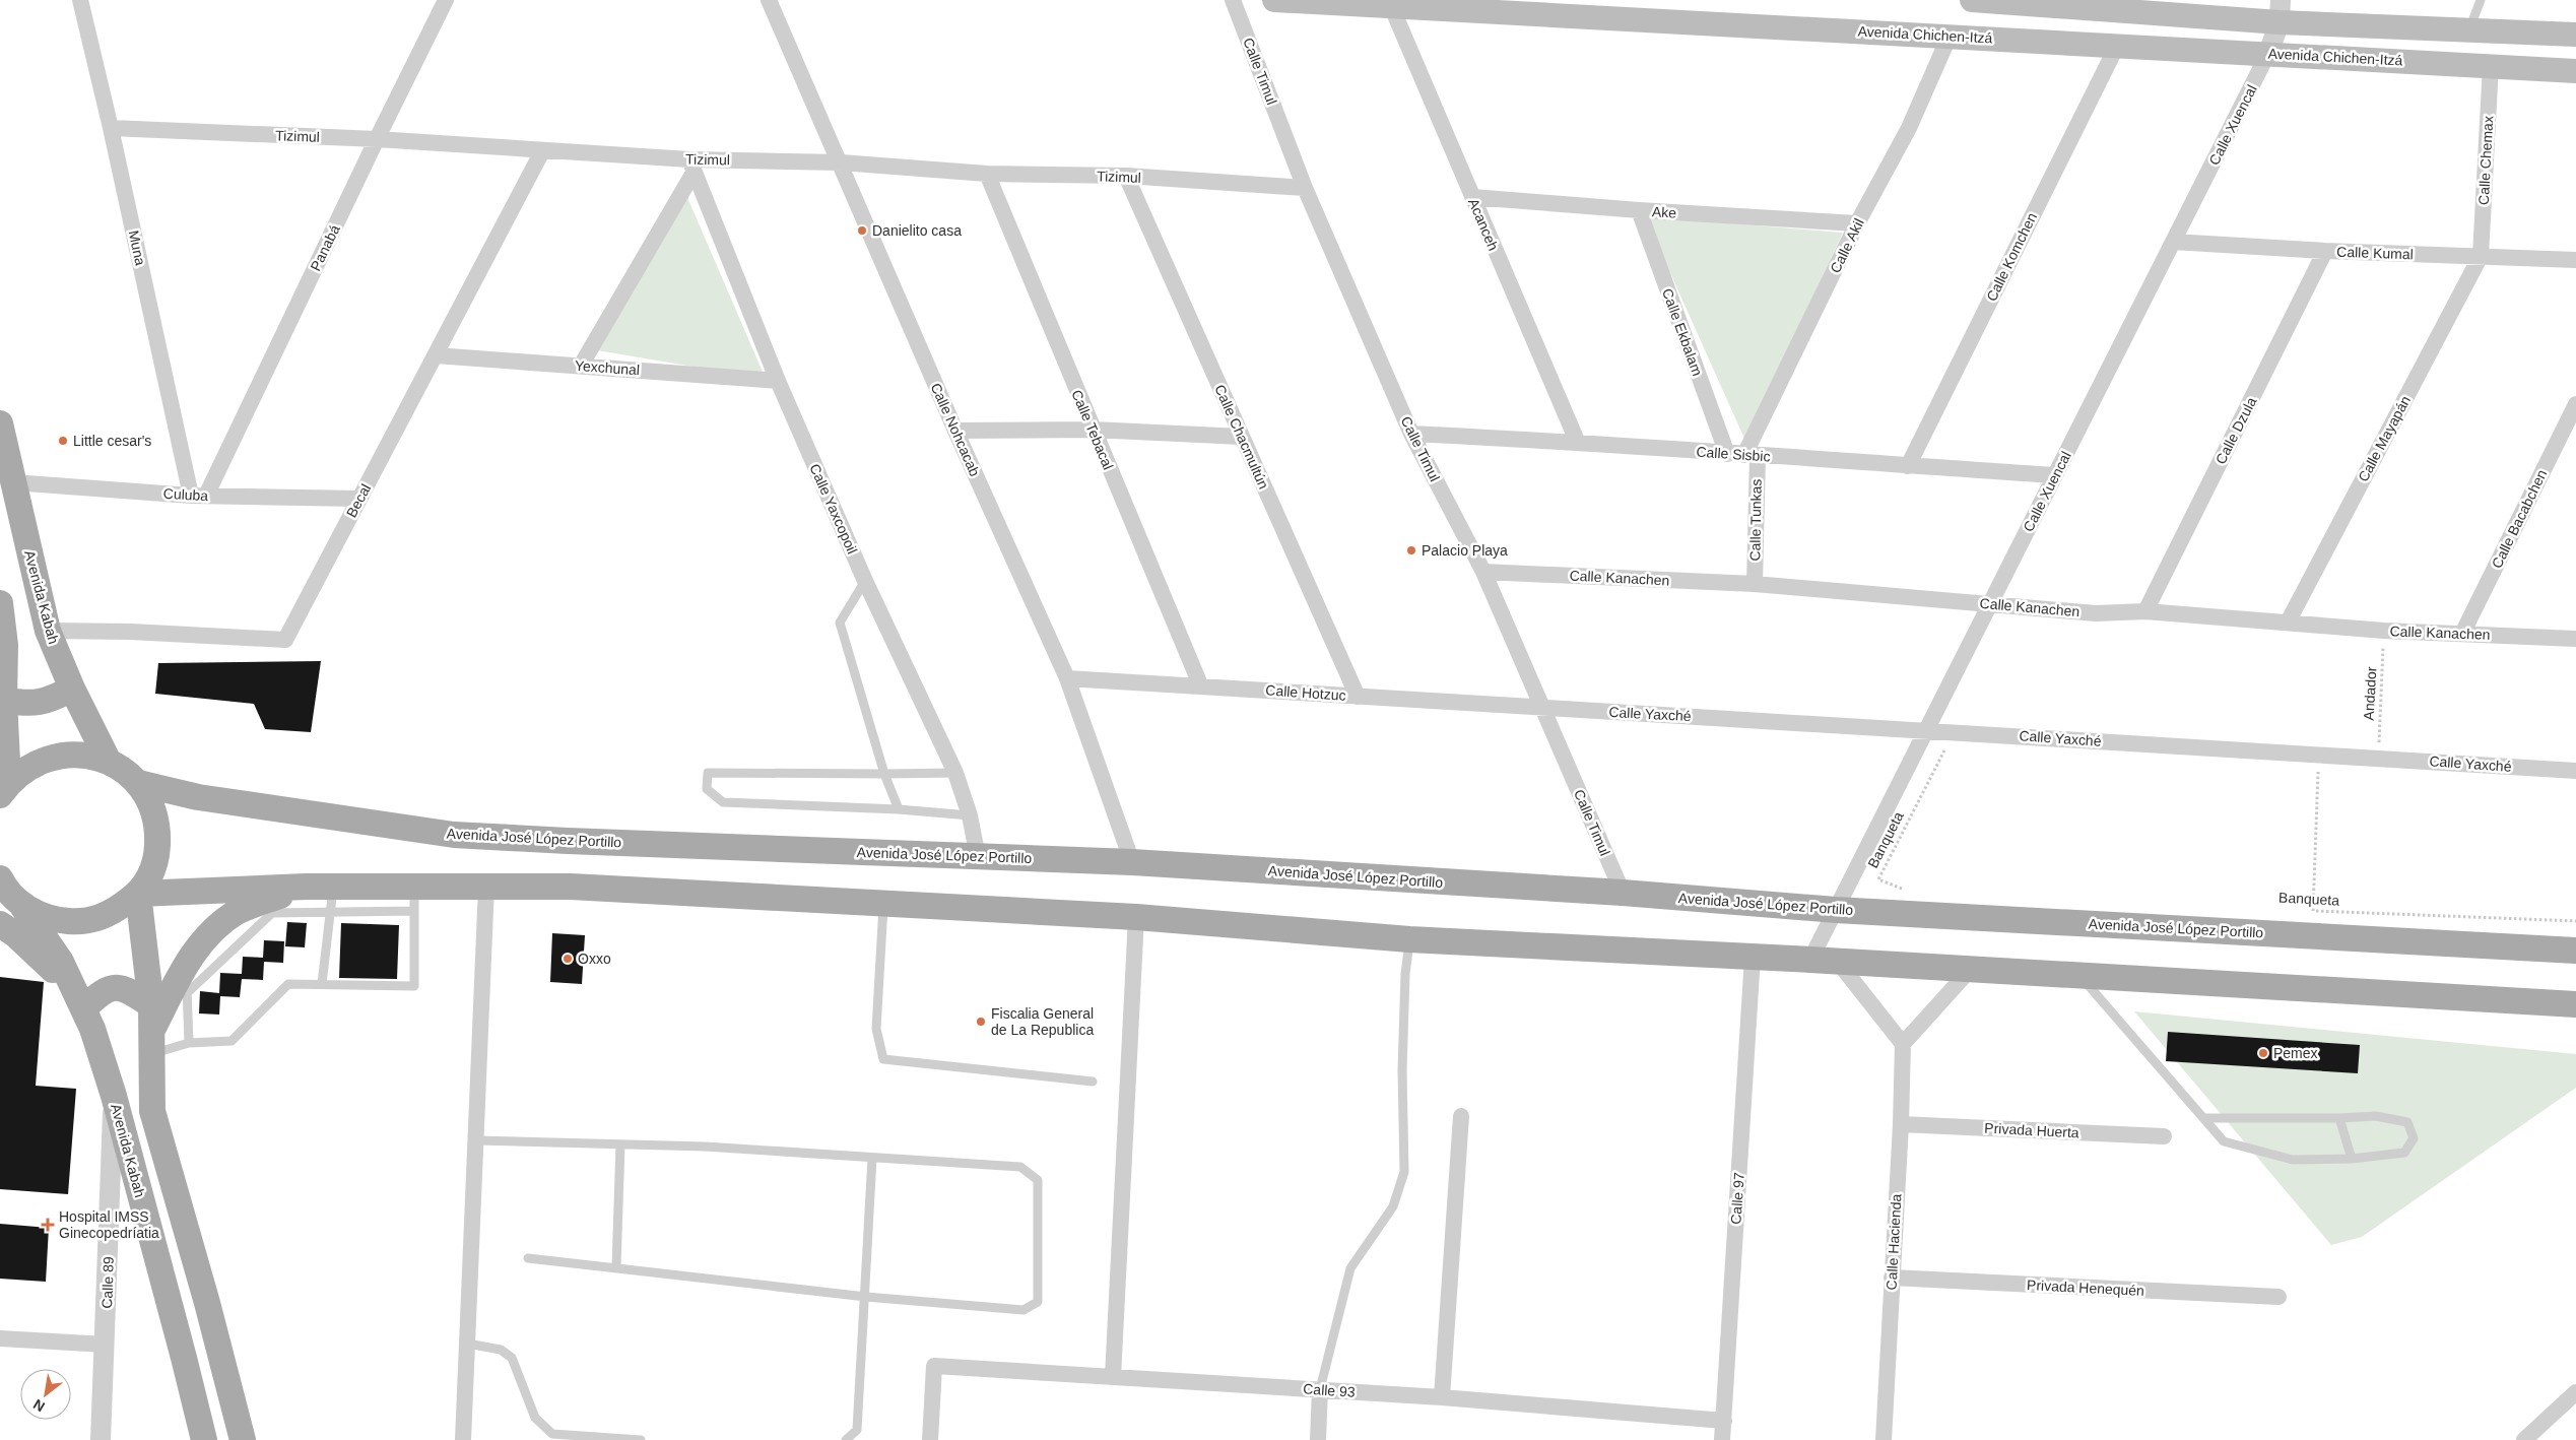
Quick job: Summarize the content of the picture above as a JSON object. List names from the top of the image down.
{
  "streets": {
    "main road": ["Avenida Chichen-Itzá", "Avenida Kabah", "Avenida José López Portillo"],
    "street": [
      "Calle Timul",
      "Calle Xuencal",
      "Tizimul",
      "Calle Chemax",
      "Ake",
      "Acanceh",
      "Calle Akil",
      "Muna",
      "Panabá",
      "Calle Kumal",
      "Calle Komchen",
      "Calle Ekbalam",
      "Yexchunal",
      "Calle Nohcacab",
      "Calle Tebacal",
      "Calle Dzula",
      "Calle Chacmultún",
      "Calle Mayapán",
      "Calle Sisbic",
      "Culuba",
      "Becal",
      "Calle Yaxcopoil",
      "Calle Bacabchen",
      "Calle Tunkas",
      "Calle Kanachen",
      "Calle Hotzuc",
      "Calle Yaxché",
      "Privada Huerta",
      "Calle 97",
      "Calle Hacienda",
      "Calle 89",
      "Privada Henequén",
      "Calle 93"
    ],
    "path": ["Andador", "Banqueta"]
  },
  "crossings": [
    ["Avenida Chichen-Itzá", "Calle Xuencal"],
    ["Avenida Chichen-Itzá", "Calle Chemax"],
    ["Avenida Chichen-Itzá", "Acanceh"],
    ["Avenida Chichen-Itzá", "Calle Akil"],
    ["Avenida Chichen-Itzá", "Calle Komchen"],
    ["Calle Timul", "Tizimul"],
    ["Calle Timul", "Calle Sisbic"],
    ["Calle Timul", "Calle Kanachen"],
    ["Calle Timul", "Calle Hotzuc"],
    ["Calle Timul", "Calle Yaxché"],
    ["Calle Timul", "Avenida José López Portillo"],
    ["Calle Xuencal", "Calle Kumal"],
    ["Calle Xuencal", "Calle Sisbic"],
    ["Calle Xuencal", "Calle Kanachen"],
    ["Calle Xuencal", "Calle Yaxché"],
    ["Calle Xuencal", "Avenida José López Portillo"],
    ["Tizimul", "Muna"],
    ["Tizimul", "Panabá"],
    ["Tizimul", "Calle Nohcacab"],
    ["Tizimul", "Calle Tebacal"],
    ["Tizimul", "Calle Chacmultún"],
    ["Tizimul", "Becal"],
    ["Tizimul", "Calle Yaxcopoil"],
    ["Calle Chemax", "Calle Kumal"],
    ["Calle Chemax", "Calle Mayapán"],
    ["Ake", "Acanceh"],
    ["Ake", "Calle Akil"],
    ["Ake", "Calle Ekbalam"],
    ["Acanceh", "Calle Sisbic"],
    ["Calle Akil", "Calle Sisbic"],
    ["Calle Akil", "Calle Tunkas"],
    ["Muna", "Panabá"],
    ["Muna", "Culuba"],
    ["Panabá", "Culuba"],
    ["Calle Kumal", "Calle Dzula"],
    ["Calle Kumal", "Calle Mayapán"],
    ["Calle Komchen", "Calle Sisbic"],
    ["Calle Ekbalam", "Calle Sisbic"],
    ["Yexchunal", "Becal"],
    ["Yexchunal", "Calle Yaxcopoil"],
    ["Calle Nohcacab", "Calle Hotzuc"],
    ["Calle Nohcacab", "Avenida José López Portillo"],
    ["Calle Tebacal", "Calle Hotzuc"],
    ["Calle Dzula", "Calle Kanachen"],
    ["Calle Chacmultún", "Calle Hotzuc"],
    ["Calle Mayapán", "Calle Kanachen"],
    ["Calle Sisbic", "Calle Tunkas"],
    ["Culuba", "Becal"],
    ["Culuba", "Avenida Kabah"],
    ["Becal", "Avenida Kabah"],
    ["Calle Yaxcopoil", "Avenida José López Portillo"],
    ["Calle Bacabchen", "Calle Kanachen"],
    ["Calle Tunkas", "Calle Kanachen"],
    ["Calle Kanachen", "Andador"],
    ["Avenida Kabah", "Calle 89"],
    ["Calle Hotzuc", "Calle Yaxché"],
    ["Andador", "Calle Yaxché"],
    ["Privada Huerta", "Calle Hacienda"],
    ["Calle 97", "Calle 93"],
    ["Calle Hacienda", "Privada Henequén"]
  ],
  "places": {
    "other": [
      "Danielito casa",
      "Little cesar's",
      "Palacio Playa",
      "Oxxo",
      "Fiscalia General de La Republica",
      "Pemex"
    ],
    "health": ["Hospital IMSS Ginecopedríatia"]
  },
  "north": "bottom left"
}
